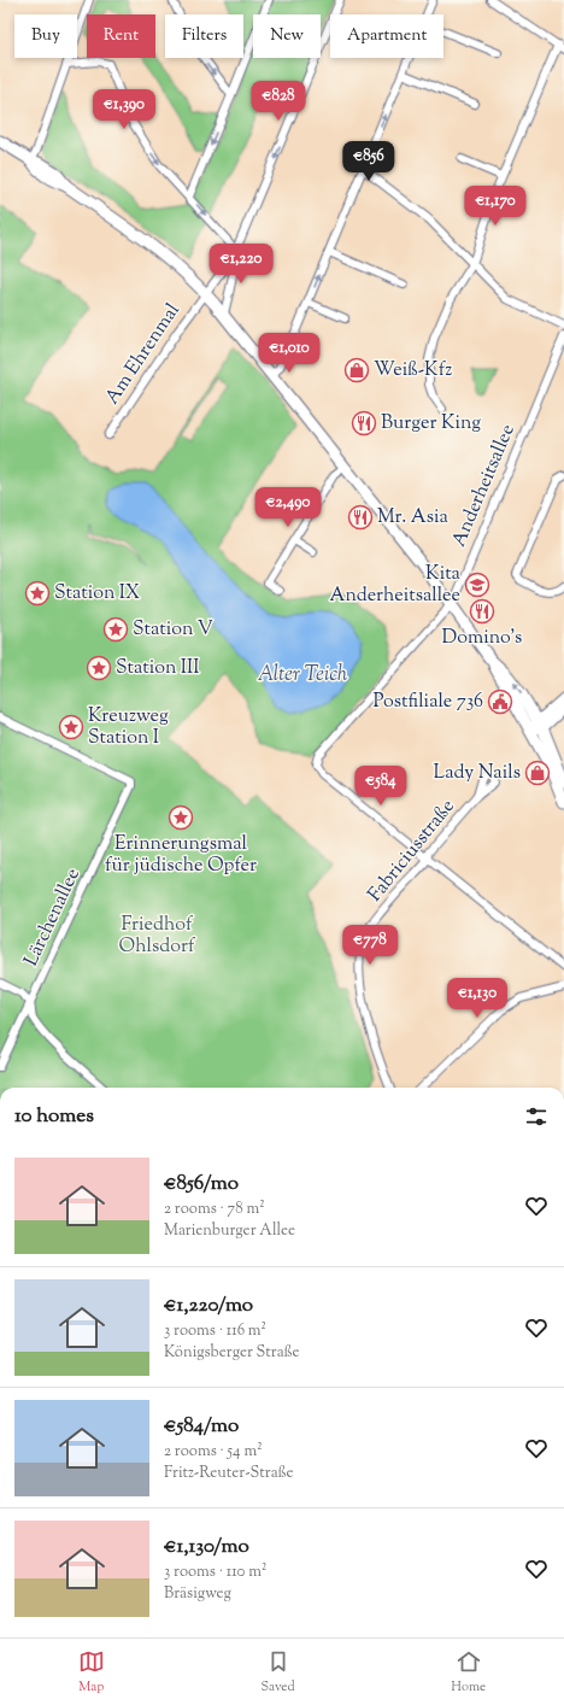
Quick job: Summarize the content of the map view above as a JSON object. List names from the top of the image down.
{
  "streets": {
    "street": [
      "Am Ehrenmal",
      "Anderheitsallee",
      "Fabriciusstraße",
      "Lärchenallee"
    ]
  },
  "crossings": [
    ["Anderheitsallee", "Fabriciusstraße"]
  ],
  "water": ["Alter Teich"],
  "parks": ["Friedhof Ohlsdorf"],
  "places": {
    "shop": ["Weiß-Kfz", "Lady Nails"],
    "restaurant": ["Burger King", "Mr. Asia", "Domino's"],
    "school or university": ["Kita Anderheitsallee"],
    "place": [
      "Station IX",
      "Station V",
      "Station III",
      "Kreuzweg Station I",
      "Erinnerungsmal für jüdische Opfer"
    ],
    "public building": ["Postfiliale 736"]
  },
  "page": {
    "chip": [
      "Buy",
      "Rent",
      "Filters",
      "New",
      "Apartment"
    ],
    "price": [
      "€828",
      "€1,390",
      "€856",
      "€1,170",
      "€1,220",
      "€1,010",
      "€2,490",
      "€584",
      "€778",
      "€1,130"
    ],
    "heading": "10 homes",
    "list": [
      {
        "name": "€856/mo",
        "note": "2 rooms · 78 m² · Marienburger Allee"
      },
      {
        "name": "€1,220/mo",
        "note": "3 rooms · 116 m² · Königsberger Straße"
      },
      {
        "name": "€584/mo",
        "note": "2 rooms · 54 m² · Fritz-Reuter-Straße"
      },
      {
        "name": "€1,130/mo",
        "note": "3 rooms · 110 m² · Bräsigweg"
      }
    ],
    "tabs": ["Map", "Saved", "Home"]
  }
}
